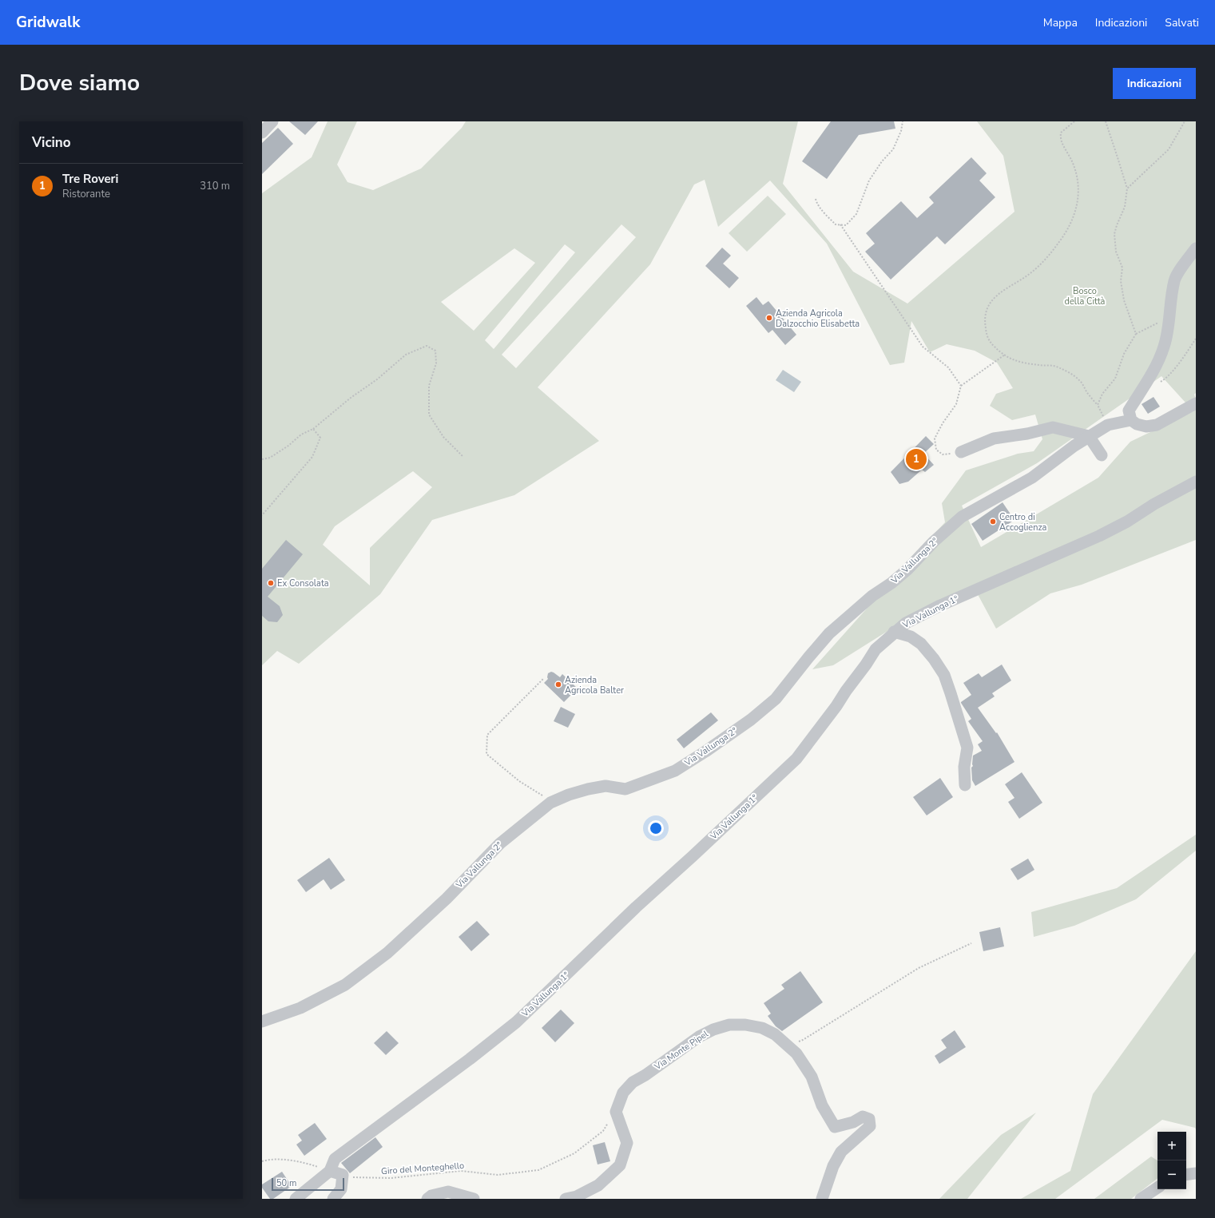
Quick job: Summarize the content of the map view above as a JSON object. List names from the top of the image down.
{
  "streets": {
    "street": ["Via Vallunga 2°", "Via Vallunga 1°", "Via Monte Pipel"],
    "path": ["Giro del Monteghello"]
  },
  "crossings": [
    ["Via Monte Pipel", "Giro del Monteghello"]
  ],
  "parks": ["Bosco della Città"],
  "places": [
    "Azienda Agricola Dalzocchio Elisabetta",
    "Centro di Accoglienza",
    "Ex Consolata",
    "Azienda Agricola Balter"
  ],
  "scale_bar": "50 m",
  "page": {
    "header": "Gridwalk",
    "nav": ["Mappa", "Indicazioni", "Salvati"],
    "title": "Dove siamo",
    "buttons": "Indicazioni",
    "heading": "Vicino",
    "list": [
      {
        "mark": "1",
        "name": "Tre Roveri",
        "note": "Ristorante",
        "value": "310 m"
      }
    ],
    "pins": "1",
    "map_buttons": ["+", "−"],
    "scale": "50 m"
  }
}
